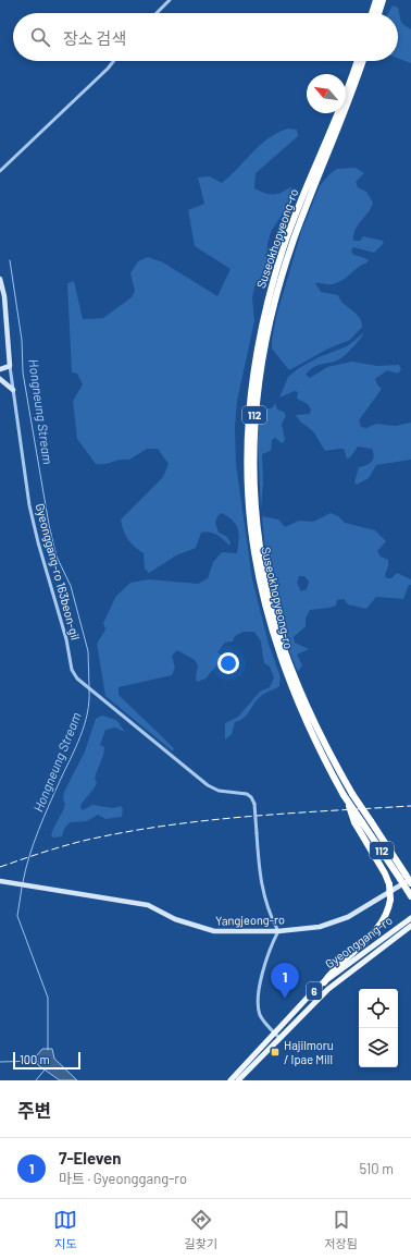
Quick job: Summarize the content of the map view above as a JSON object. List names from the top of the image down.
{
  "streets": {
    "highway": ["Suseokhopyeong-ro", "112"],
    "main road": ["Yangjeong-ro", "Gyeonggang-ro", "6"],
    "street": ["Gyeonggang-ro 163beon-gil"]
  },
  "crossings": [
    ["Suseokhopyeong-ro", "Yangjeong-ro"],
    ["Gyeonggang-ro 163beon-gil", "Yangjeong-ro"]
  ],
  "water": ["Hongneung Stream"],
  "places": {
    "transit": ["Hajilmoru / Ipae Mill"]
  },
  "scale_bar": "100 m",
  "north": "top left",
  "page": {
    "search": "장소 검색",
    "pins": "1",
    "scale": "100 m",
    "heading": "주변",
    "list": [
      {
        "mark": "1",
        "name": "7-Eleven",
        "note": "마트 · Gyeonggang-ro",
        "value": "510 m"
      }
    ],
    "nav": ["지도", "길찾기", "저장됨"]
  }
}
